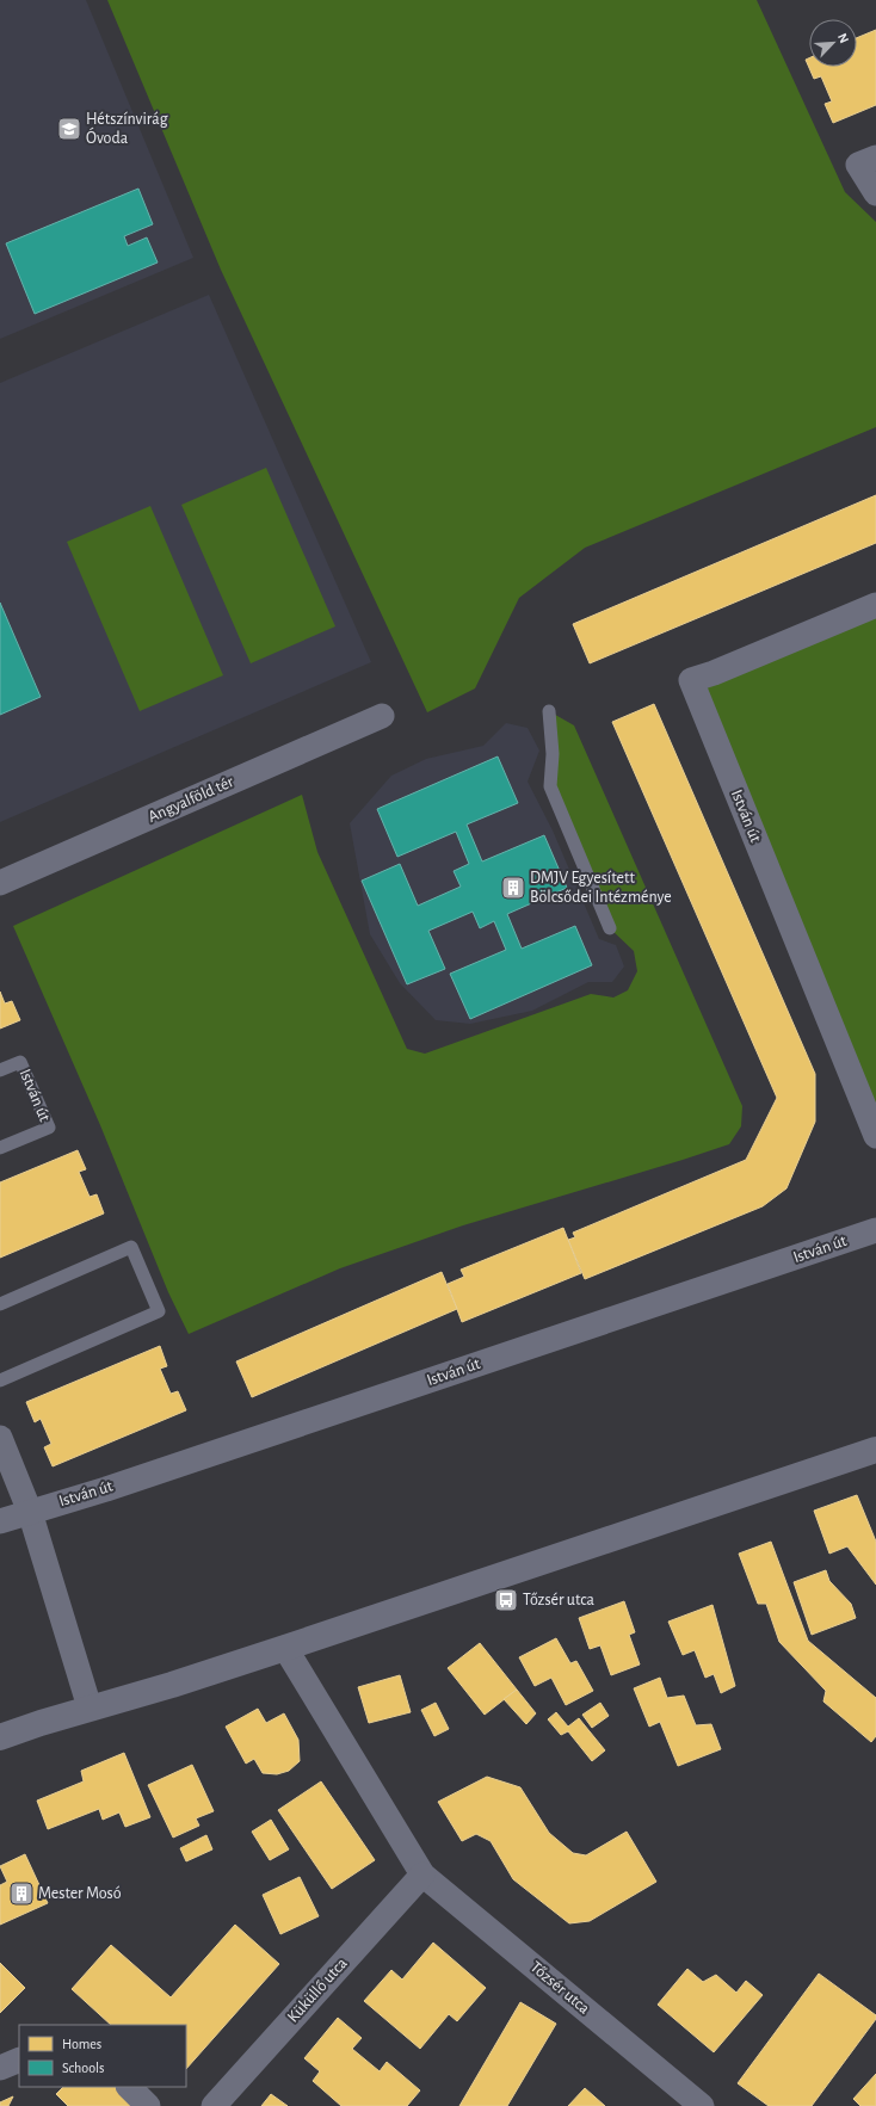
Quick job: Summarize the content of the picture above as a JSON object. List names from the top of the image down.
{
  "streets": {
    "street": [
      "Angyalföld tér",
      "István út",
      "Tőzsér utca",
      "Küküllő utca"
    ]
  },
  "crossings": [
    ["Tőzsér utca", "Küküllő utca"]
  ],
  "places": {
    "school or university": ["Hétszínvirág Óvoda"],
    "building": ["DMJV Egyesített Bölcsődei Intézménye", "Mester Mosó"],
    "bus stop": ["Tőzsér utca"]
  },
  "legend": ["Homes", "Schools"],
  "north": "top right"
}
